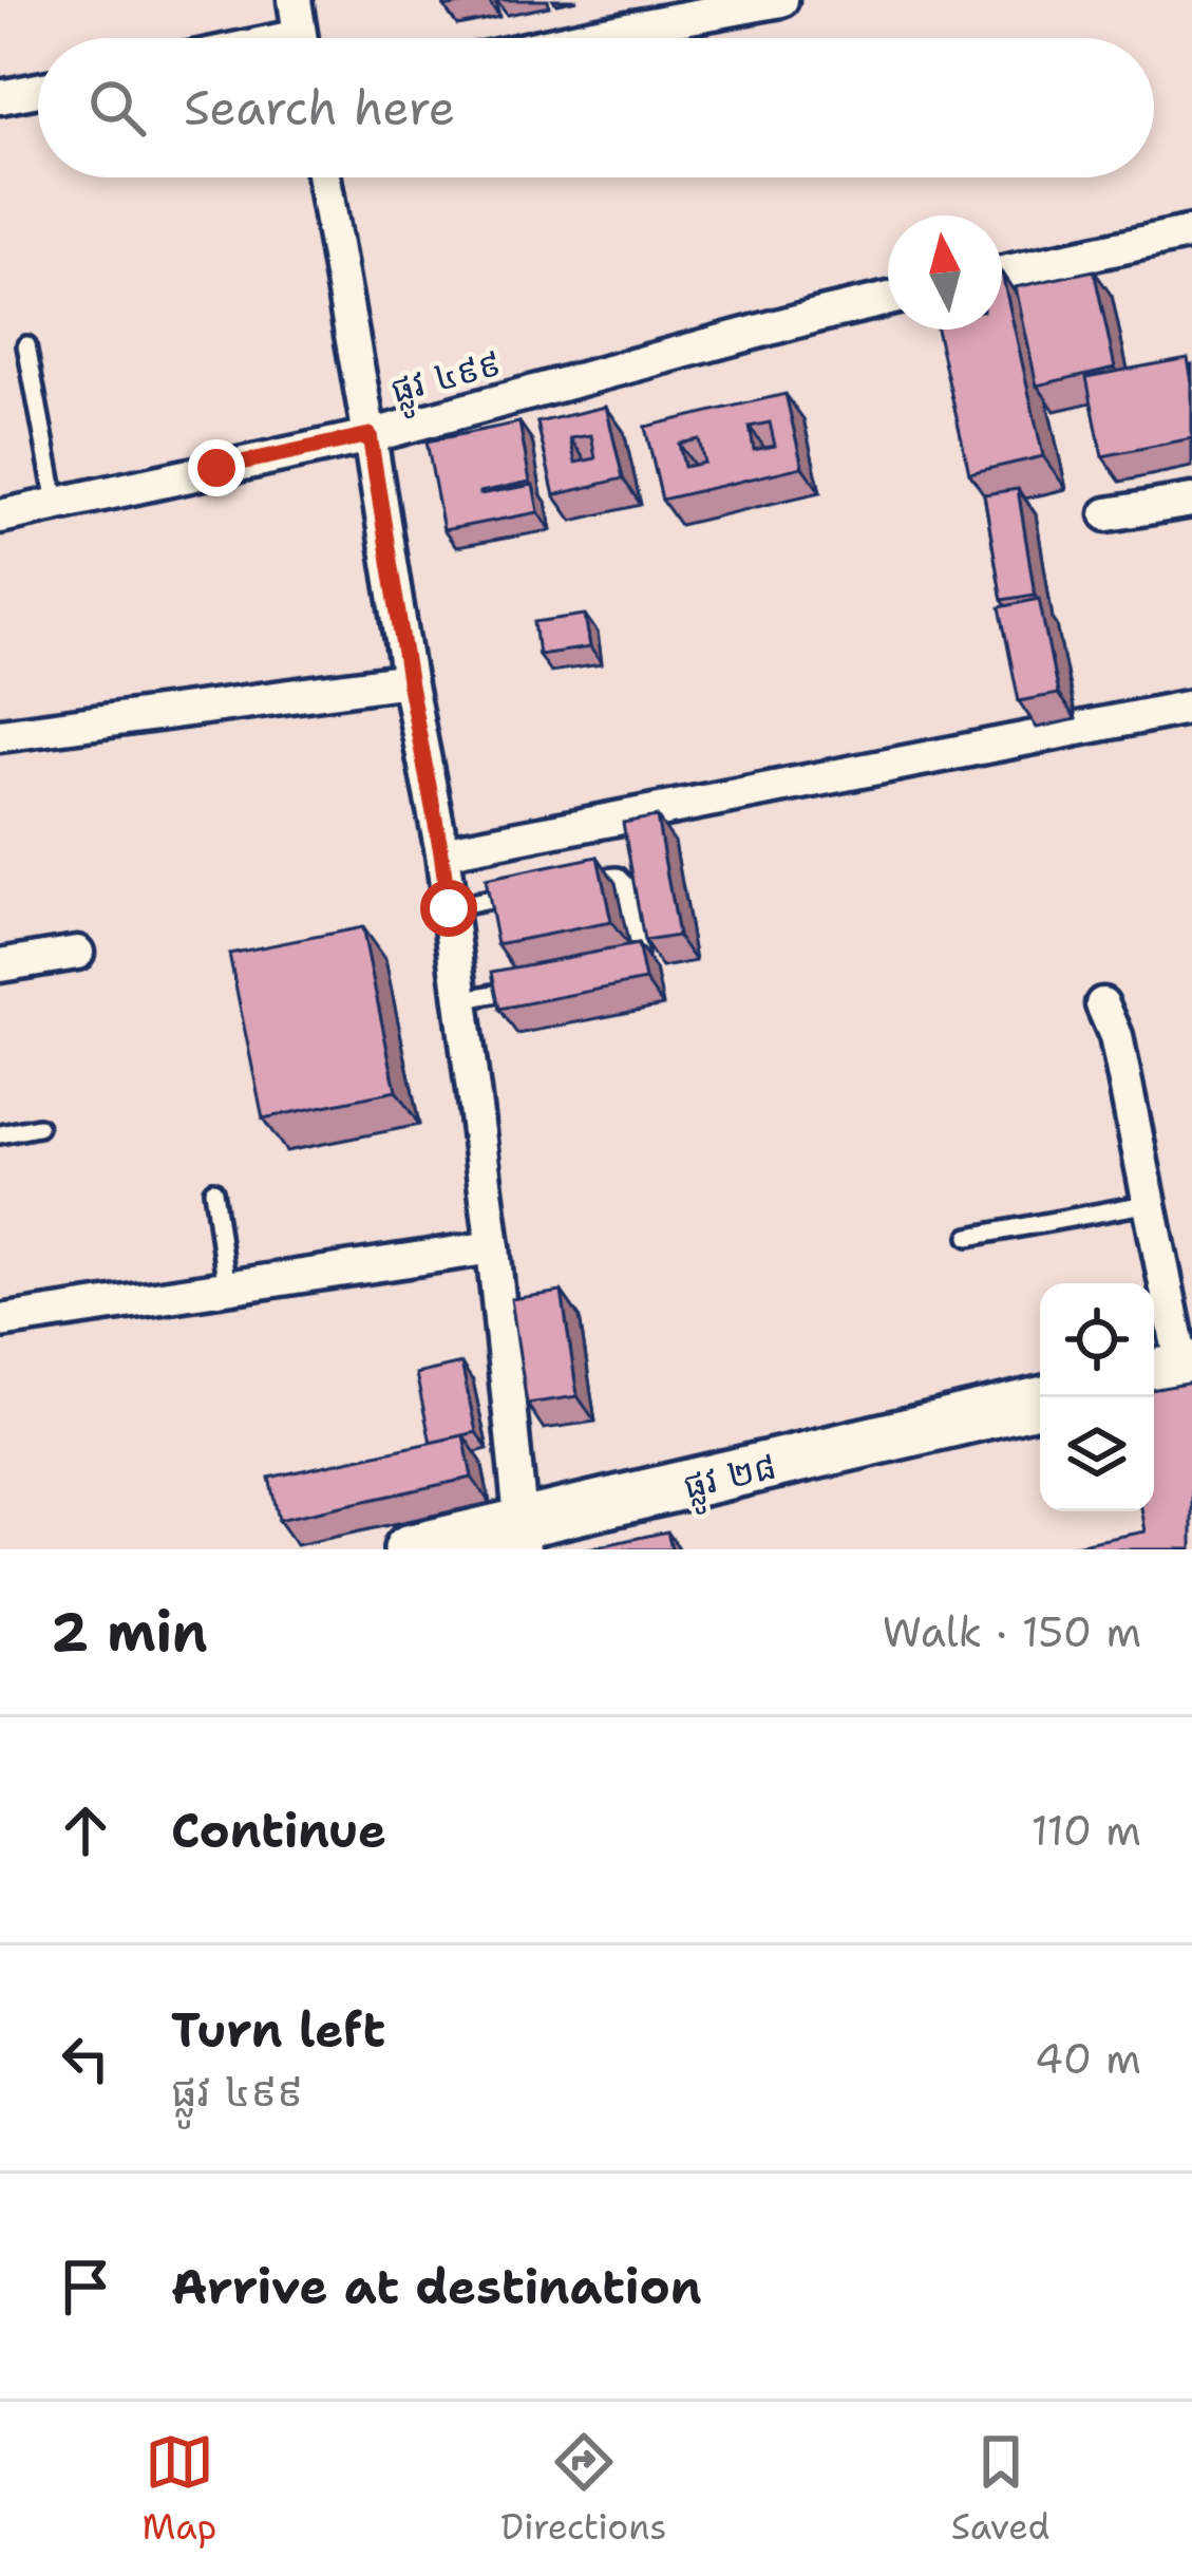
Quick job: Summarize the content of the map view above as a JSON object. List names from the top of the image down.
{
  "streets": {
    "street": ["ផ្លូវ ៤៩៩", "ផ្លូវ ២៨"]
  },
  "north": "top",
  "page": {
    "search": "Search here",
    "heading": ["2 min", "Walk · 150 m"],
    "list": [
      ["Continue", "110 m"],
      ["Turn left", "ផ្លូវ ៤៩៩", "40 m"],
      "Arrive at destination"
    ],
    "nav": ["Map", "Directions", "Saved"]
  }
}
